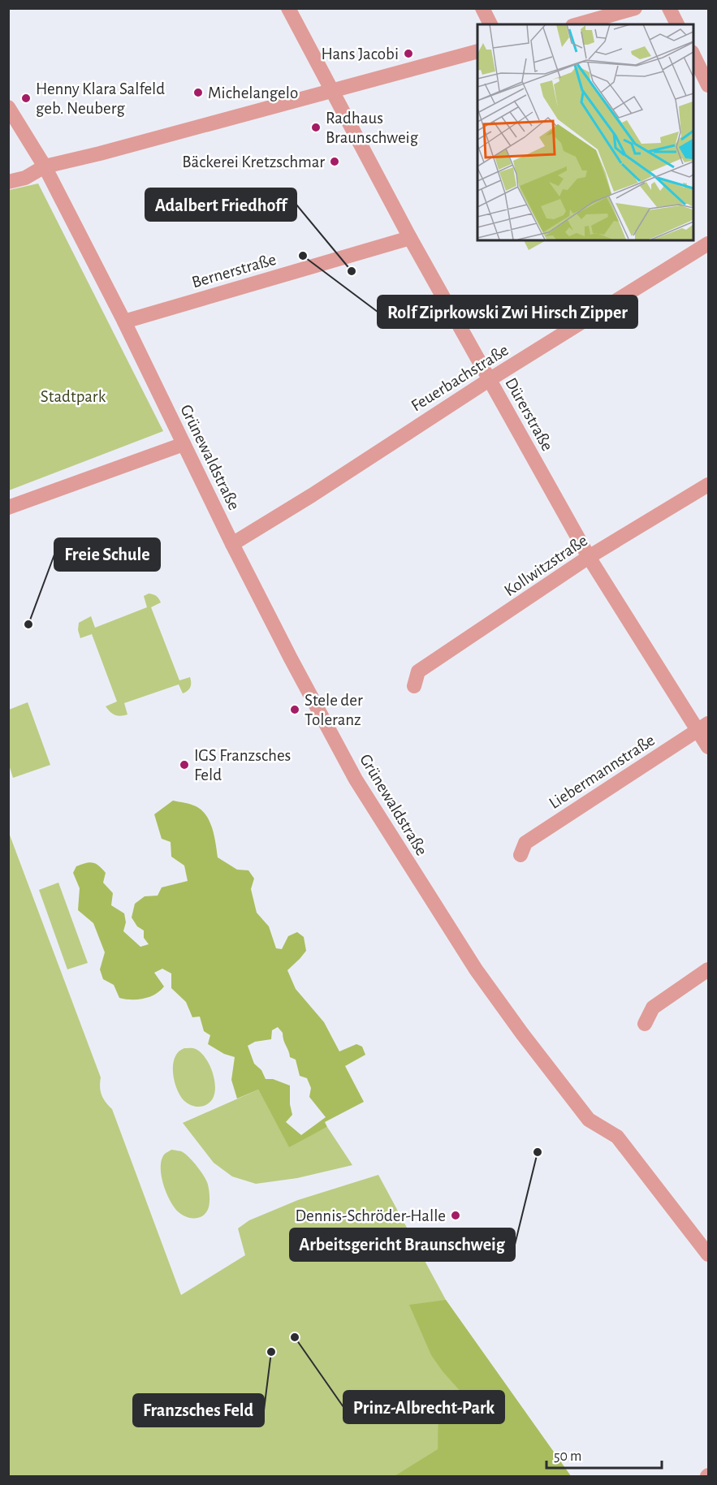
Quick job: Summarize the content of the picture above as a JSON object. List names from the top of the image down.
{
  "streets": {
    "street": [
      "Bernerstraße",
      "Feuerbachstraße",
      "Dürerstraße",
      "Grünewaldstraße",
      "Kollwitzstraße",
      "Liebermannstraße"
    ]
  },
  "crossings": [
    ["Bernerstraße", "Dürerstraße"],
    ["Bernerstraße", "Grünewaldstraße"],
    ["Feuerbachstraße", "Dürerstraße"],
    ["Feuerbachstraße", "Grünewaldstraße"],
    ["Dürerstraße", "Kollwitzstraße"],
    ["Dürerstraße", "Liebermannstraße"]
  ],
  "parks": ["Stadtpark"],
  "places": [
    "Hans Jacobi",
    "Michelangelo",
    "Henny Klara Salfeld geb. Neuberg",
    "Radhaus Braunschweig",
    "Bäckerei Kretzschmar",
    "Rolf Ziprkowski Zwi Hirsch Zipper",
    "Adalbert Friedhoff",
    "Freie Schule",
    "Stele der Toleranz",
    "IGS Franzsches Feld",
    "Arbeitsgericht Braunschweig",
    "Dennis-Schröder-Halle",
    "Prinz-Albrecht-Park",
    "Franzsches Feld"
  ],
  "scale_bar": "50 m"
}
